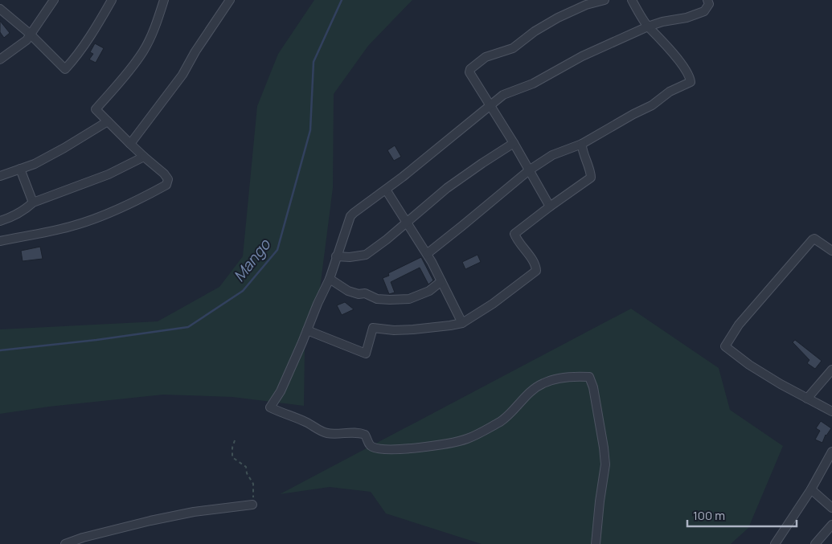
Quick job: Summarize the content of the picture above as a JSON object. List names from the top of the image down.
{
  "water": ["Mango"],
  "scale_bar": "100 m"
}
